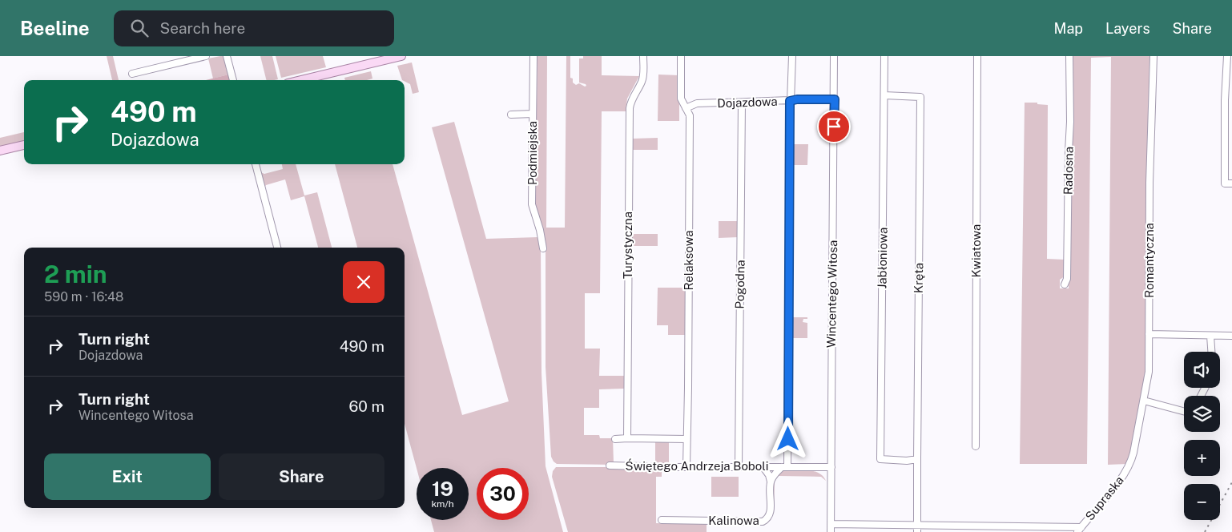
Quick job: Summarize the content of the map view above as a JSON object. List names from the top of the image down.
{
  "streets": {
    "street": [
      "Dojazdowa",
      "Podmiejska",
      "Radosna",
      "Turystyczna",
      "Kwiatowa",
      "Jabłoniowa",
      "Relaksowa",
      "Romantyczna",
      "Kręta",
      "Pogodna",
      "Wincentego Witosa",
      "Świętego Andrzeja Boboli",
      "Supraska",
      "Kalinowa"
    ]
  },
  "crossings": [
    ["Dojazdowa", "Relaksowa"],
    ["Dojazdowa", "Pogodna"],
    ["Dojazdowa", "Wincentego Witosa"],
    ["Jabłoniowa", "Kręta"],
    ["Relaksowa", "Świętego Andrzeja Boboli"],
    ["Romantyczna", "Supraska"],
    ["Pogodna", "Świętego Andrzeja Boboli"],
    ["Wincentego Witosa", "Świętego Andrzeja Boboli"],
    ["Świętego Andrzeja Boboli", "Kalinowa"]
  ],
  "page": {
    "header": "Beeline",
    "search": "Search here",
    "nav": ["Map", "Layers", "Share"],
    "turn": ["490 m", "Dojazdowa"],
    "heading": ["2 min", "590 m · 16:48"],
    "list": [
      {
        "name": "Turn right",
        "note": "Dojazdowa",
        "value": "490 m"
      },
      {
        "name": "Turn right",
        "note": "Wincentego Witosa",
        "value": "60 m"
      }
    ],
    "map_buttons": ["+", "−"],
    "buttons": ["Exit", "Share"],
    "speed": "19 km/h",
    "limit": "30"
  }
}
